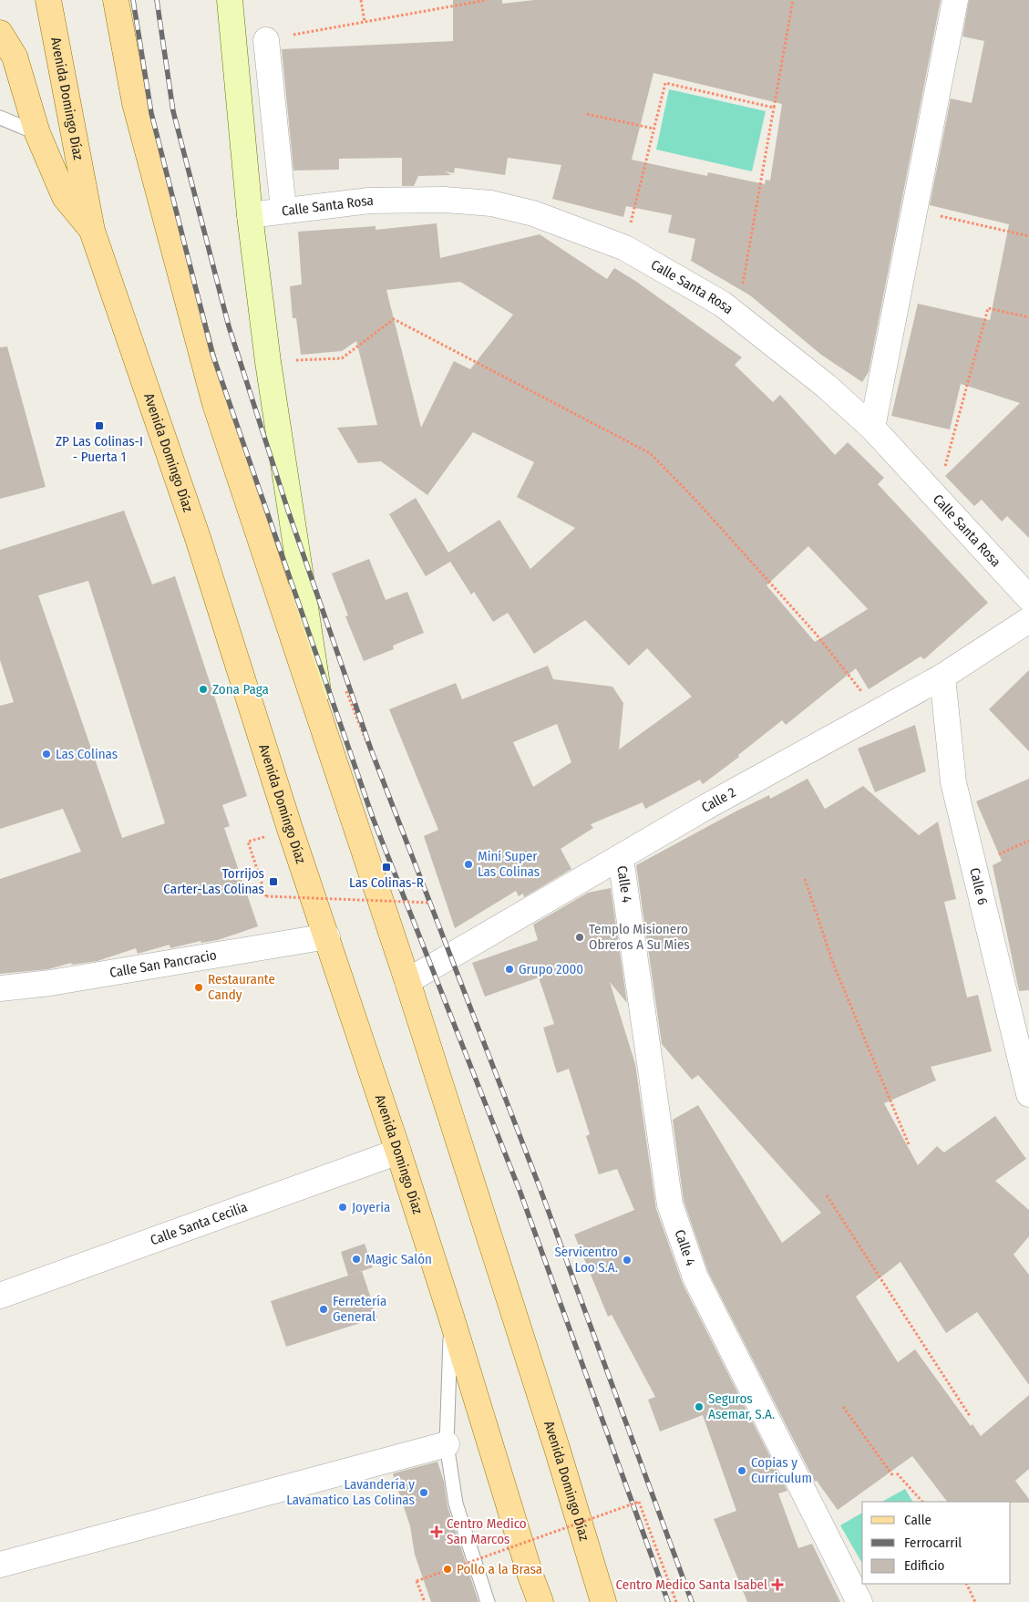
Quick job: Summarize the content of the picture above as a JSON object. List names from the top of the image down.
{
  "streets": {
    "main road": ["Avenida Domingo Díaz"],
    "street": [
      "Calle Santa Rosa",
      "Calle 2",
      "Calle 4",
      "Calle 6",
      "Calle San Pancracio",
      "Calle Santa Cecilia"
    ]
  },
  "crossings": [
    ["Avenida Domingo Díaz", "Calle 2"],
    ["Avenida Domingo Díaz", "Calle San Pancracio"],
    ["Avenida Domingo Díaz", "Calle Santa Cecilia"],
    ["Calle 2", "Calle 4"],
    ["Calle 2", "Calle 6"]
  ],
  "places": {
    "transit": ["ZP Las Colinas-I - Puerta 1", "Las Colinas-R", "Torrijos Carter-Las Colinas"],
    "other": [
      "Zona Paga",
      "Las Colinas",
      "Mini Super Las Colinas",
      "Templo Misionero Obreros A Su Mies",
      "Grupo 2000",
      "Restaurante Candy",
      "Joyeria",
      "Magic Salón",
      "Servicentro Loo S.A.",
      "Ferretería General",
      "Seguros Asemar, S.A.",
      "Copias y Curriculum",
      "Lavandería y Lavamatico Las Colinas",
      "Pollo a la Brasa"
    ],
    "health": ["Centro Medico San Marcos", "Centro Medico Santa Isabel"]
  },
  "legend": ["Calle", "Ferrocarril", "Edificio"]
}
